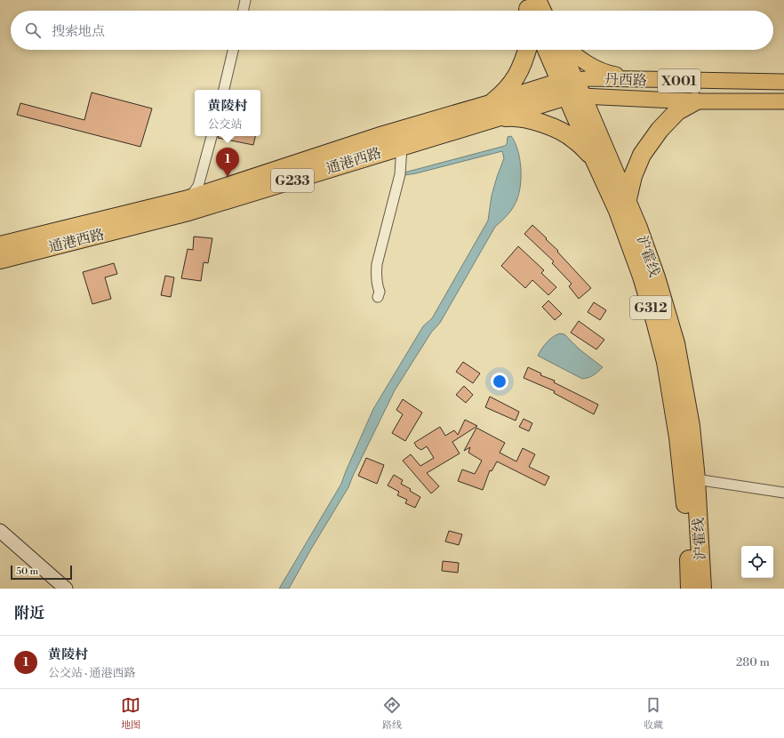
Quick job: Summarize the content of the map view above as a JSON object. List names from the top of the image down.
{
  "streets": {
    "highway": [
      "通港西路",
      "G233",
      "沪霍线",
      "G312"
    ],
    "main road": ["丹西路", "X001"]
  },
  "crossings": [
    ["丹西路", "通港西路"],
    ["丹西路", "沪霍线"],
    ["通港西路", "沪霍线"]
  ],
  "scale_bar": "50 m",
  "page": {
    "search": "搜索地点",
    "popup": ["黄陵村", "公交站"],
    "pins": "1",
    "scale": "50 m",
    "heading": "附近",
    "list": [
      {
        "mark": "1",
        "name": "黄陵村",
        "note": "公交站 · 通港西路",
        "value": "280 m"
      }
    ],
    "nav": ["地图", "路线", "收藏"]
  }
}
